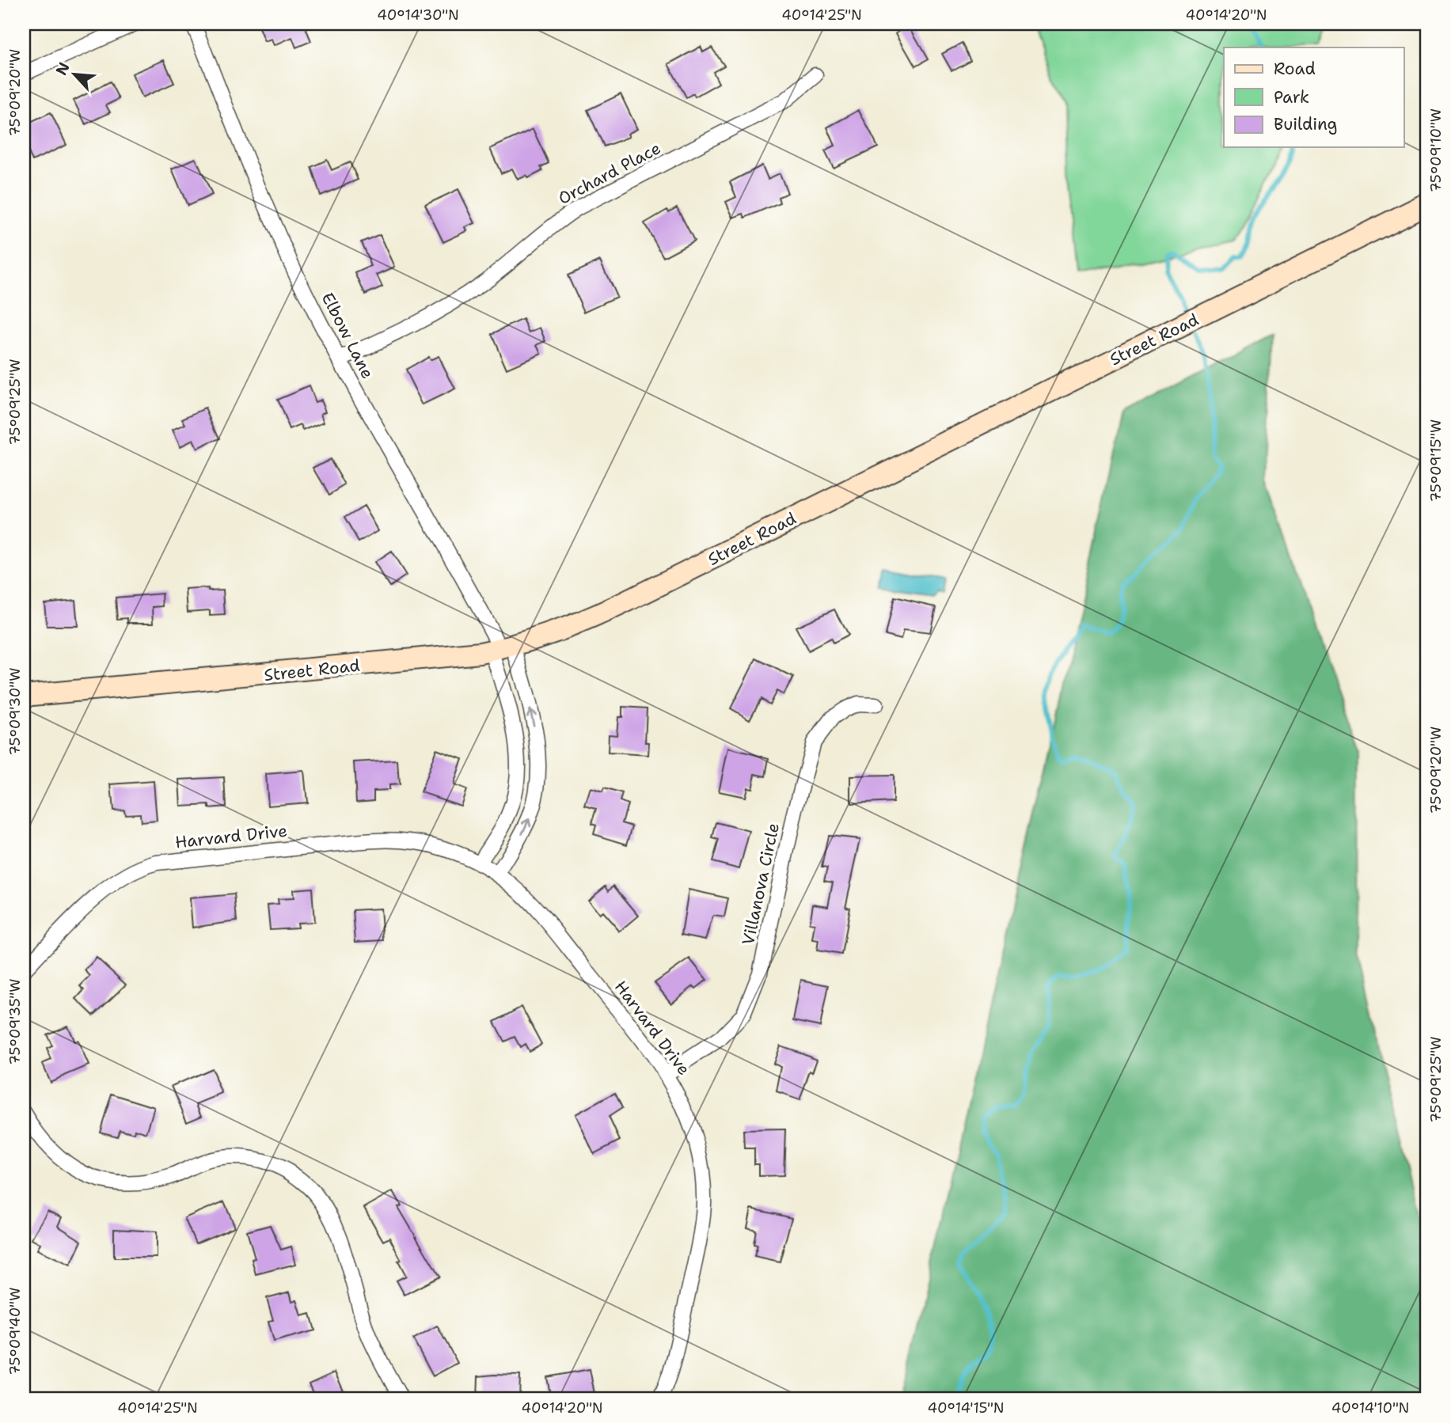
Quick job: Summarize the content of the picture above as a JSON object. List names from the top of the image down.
{
  "streets": {
    "main road": ["Street Road"],
    "street": [
      "Orchard Place",
      "Elbow Lane",
      "Harvard Drive",
      "Villanova Circle"
    ]
  },
  "crossings": [
    ["Orchard Place", "Elbow Lane"],
    ["Elbow Lane", "Street Road"],
    ["Harvard Drive", "Villanova Circle"]
  ],
  "legend": ["Road", "Park", "Building"],
  "north": "top left",
  "coordinates": [
    "40°14'30\"N",
    "40°14'25\"N",
    "40°14'20\"N",
    "75°09'20\"W",
    "75°09'10\"W",
    "75°09'25\"W",
    "75°09'15\"W",
    "75°09'30\"W",
    "75°09'35\"W",
    "75°09'40\"W",
    "40°14'15\"N",
    "40°14'10\"N"
  ]
}
